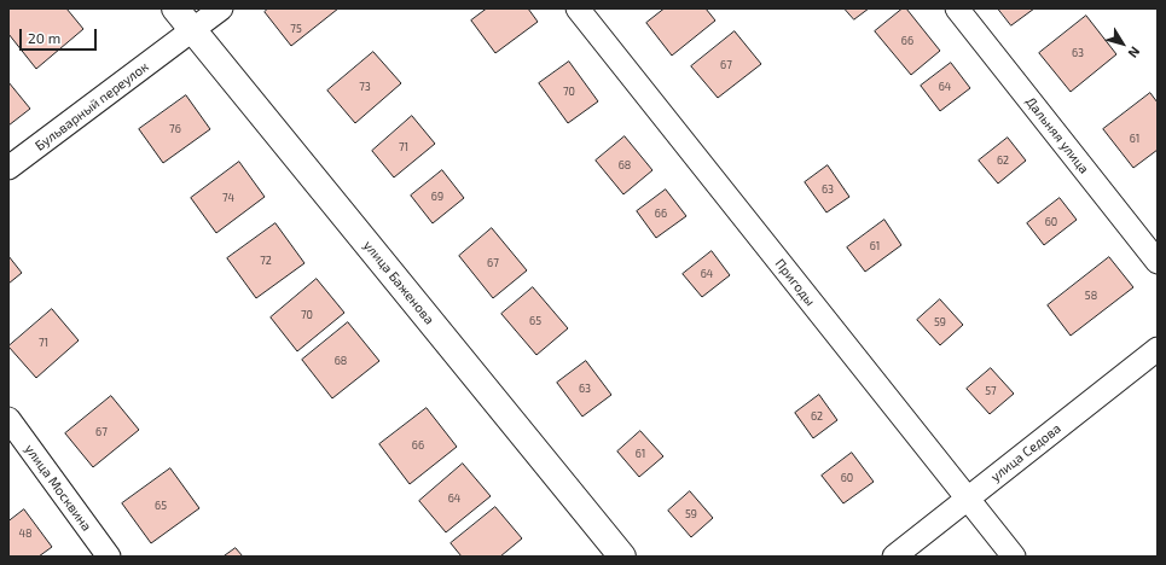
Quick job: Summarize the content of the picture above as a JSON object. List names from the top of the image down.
{
  "streets": {
    "street": [
      "Бульварный переулок",
      "Дальняя улица",
      "улица Баженова",
      "Пригоды",
      "улица Седова",
      "улица Москвина"
    ]
  },
  "crossings": [
    ["Бульварный переулок", "улица Баженова"],
    ["Пригоды", "улица Седова"]
  ],
  "house_numbers": [
    "75",
    "66",
    "63",
    "67",
    "73",
    "64",
    "70",
    "76",
    "61",
    "71",
    "62",
    "68",
    "63",
    "69",
    "74",
    "66",
    "60",
    "61",
    "72",
    "67",
    "64",
    "58",
    "70",
    "65",
    "59",
    "71",
    "68",
    "63",
    "57",
    "62",
    "67",
    "66",
    "61",
    "60",
    "64",
    "65",
    "59",
    "48"
  ],
  "scale_bar": "20 m",
  "north": "bottom right"
}
